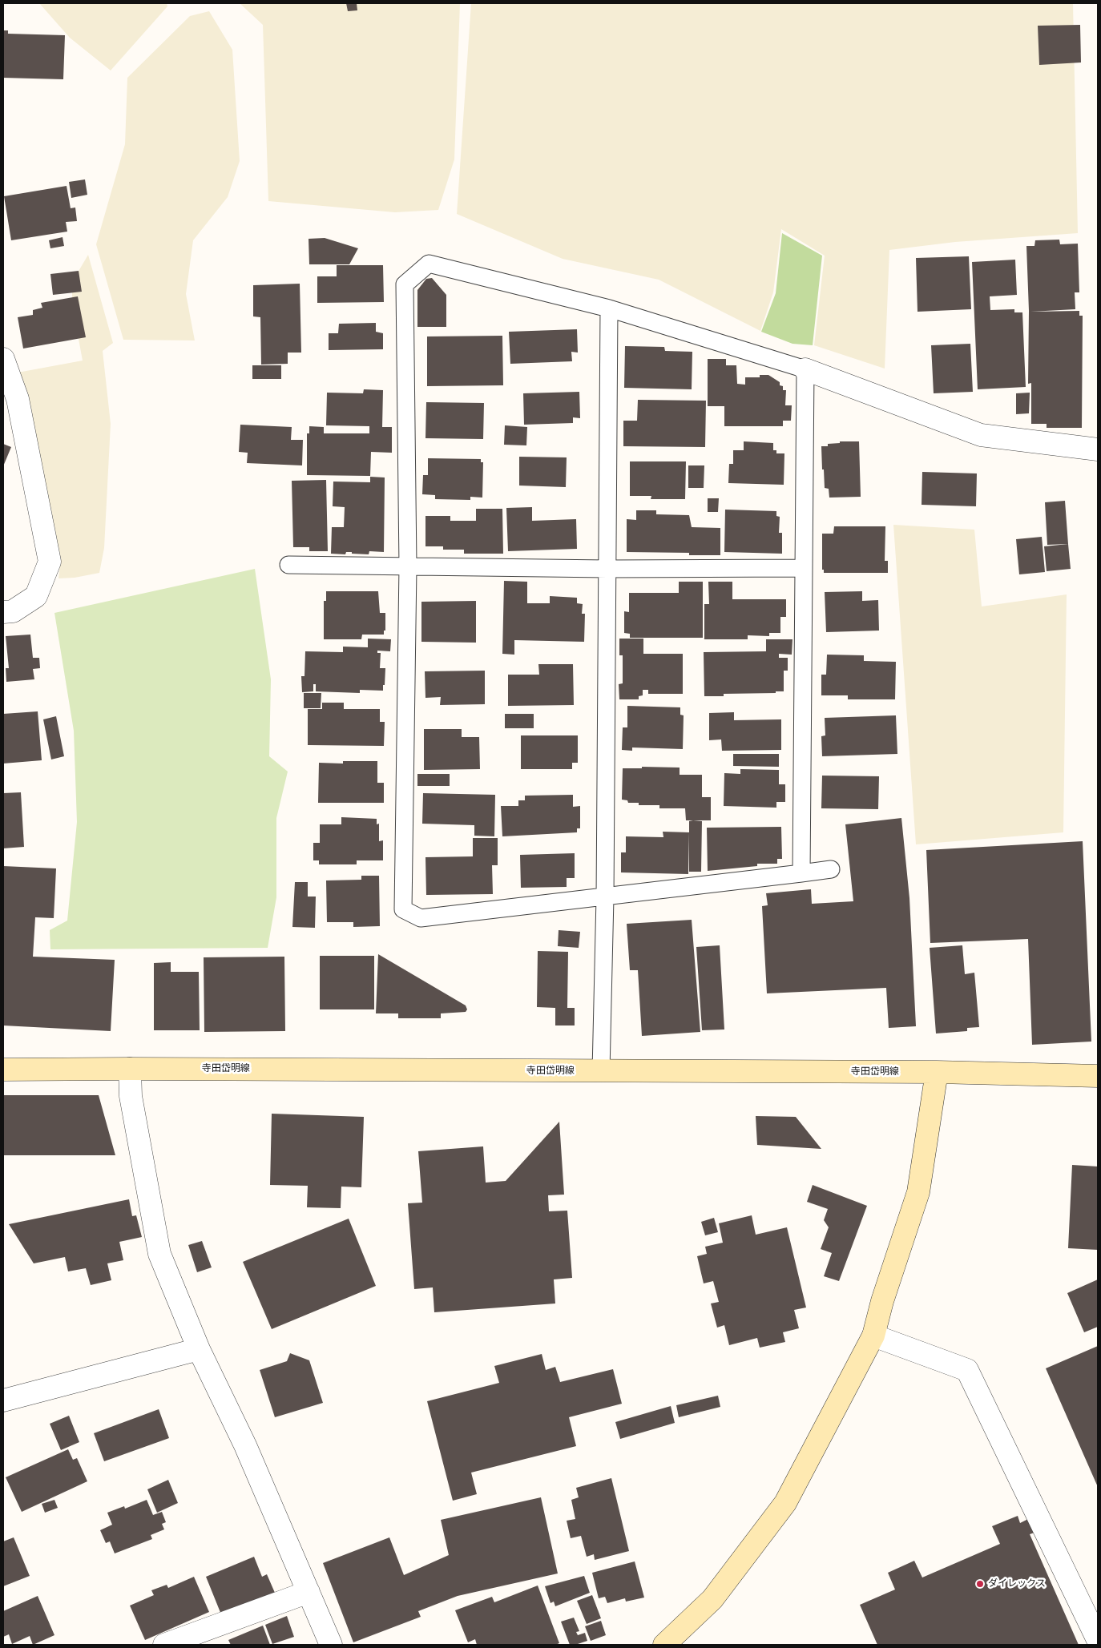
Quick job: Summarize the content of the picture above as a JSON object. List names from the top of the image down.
{
  "streets": {
    "main road": ["寺田岱明線"]
  },
  "places": ["ダイレックス"]
}
